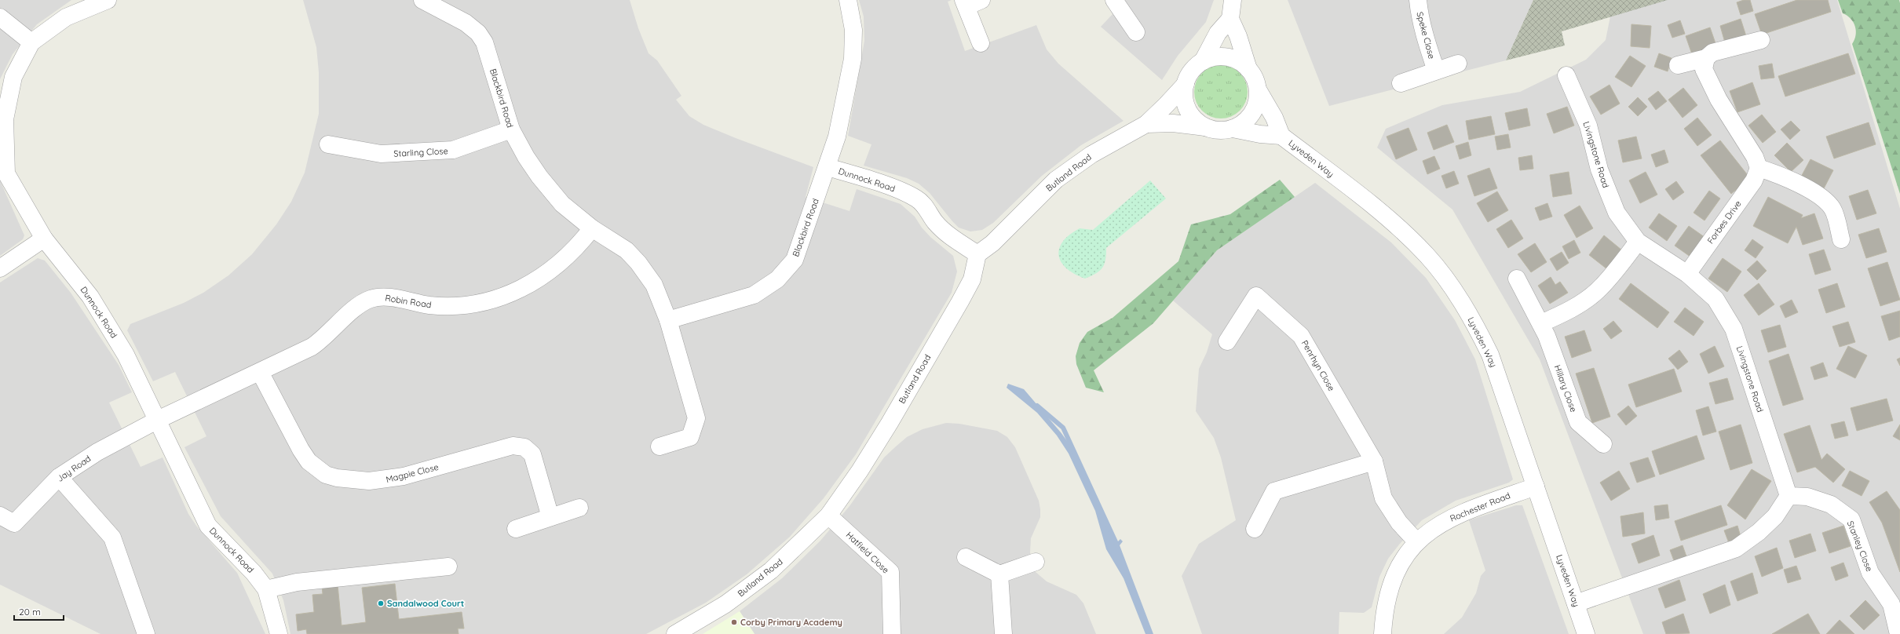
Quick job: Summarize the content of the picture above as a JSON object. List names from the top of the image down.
{
  "streets": {
    "street": [
      "Speke Close",
      "Blackbird Road",
      "Starling Close",
      "Livingstone Road",
      "Lyveden Way",
      "Butland Road",
      "Dunnock Road",
      "Forbes Drive",
      "Robin Road",
      "Penrhyn Close",
      "Hillary Close",
      "Jay Road",
      "Magpie Close",
      "Rochester Road",
      "Stanley Close",
      "Hatfield Close"
    ]
  },
  "crossings": [
    ["Blackbird Road", "Starling Close"],
    ["Blackbird Road", "Dunnock Road"],
    ["Blackbird Road", "Robin Road"],
    ["Livingstone Road", "Forbes Drive"],
    ["Livingstone Road", "Stanley Close"],
    ["Lyveden Way", "Butland Road"],
    ["Lyveden Way", "Rochester Road"],
    ["Butland Road", "Dunnock Road"],
    ["Butland Road", "Hatfield Close"],
    ["Dunnock Road", "Robin Road"],
    ["Dunnock Road", "Jay Road"],
    ["Robin Road", "Jay Road"],
    ["Robin Road", "Magpie Close"],
    ["Penrhyn Close", "Rochester Road"]
  ],
  "places": ["Sandalwood Court", "Corby Primary Academy"],
  "scale_bar": "20 m"
}
